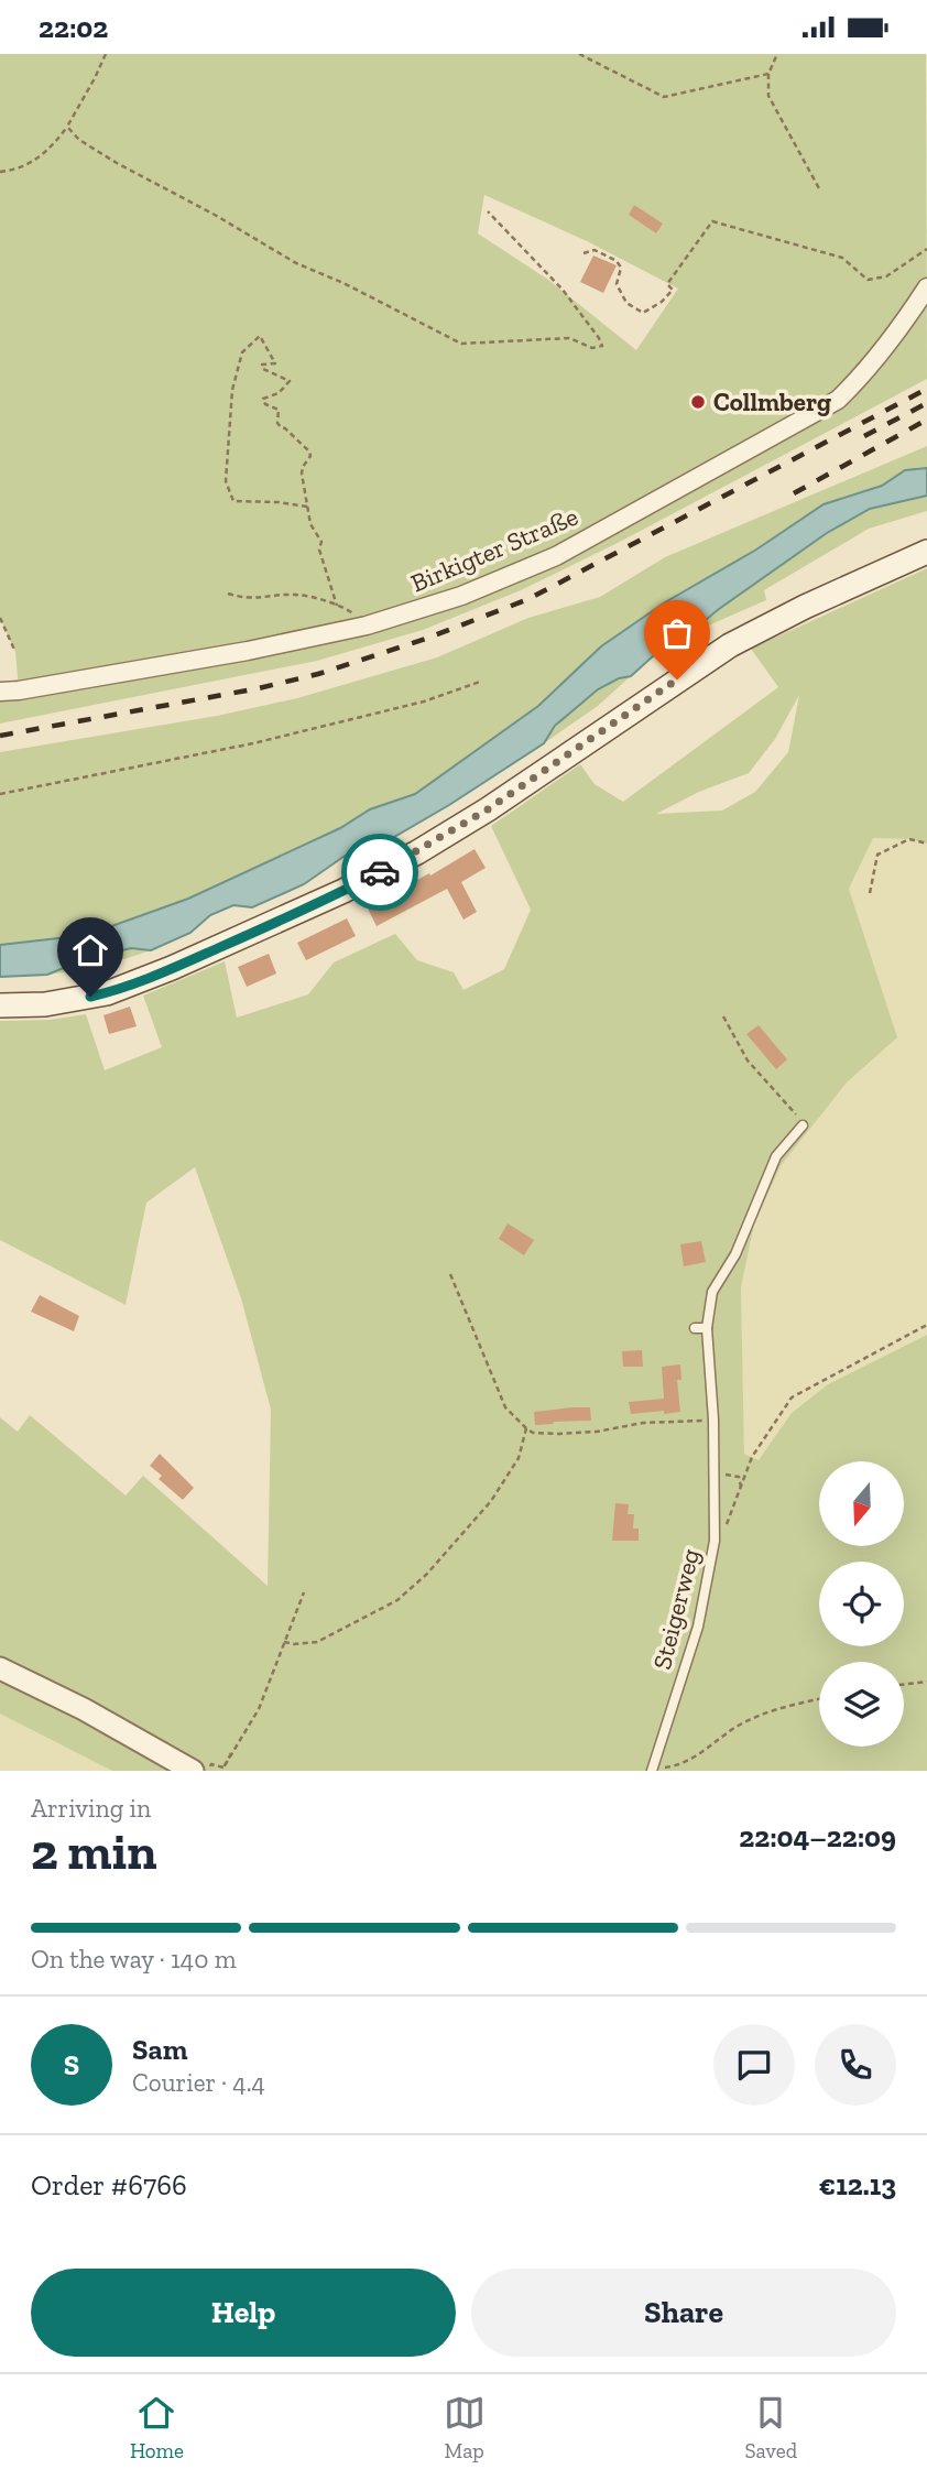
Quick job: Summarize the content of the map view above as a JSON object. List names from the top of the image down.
{
  "streets": {
    "street": ["Birkigter Straße"],
    "lane": ["Steigerweg"]
  },
  "places": ["Collmberg"],
  "north": "bottom",
  "page": {
    "status": "22:02",
    "heading": ["2 min", "Arriving in", "22:04–22:09"],
    "panel": [
      "Sam",
      "Courier · 4.4",
      "Order #6766",
      "€12.13"
    ],
    "bar": "On the way · 140 m",
    "round": "S",
    "buttons": ["Help", "Share"],
    "tabs": ["Home", "Map", "Saved"]
  }
}
